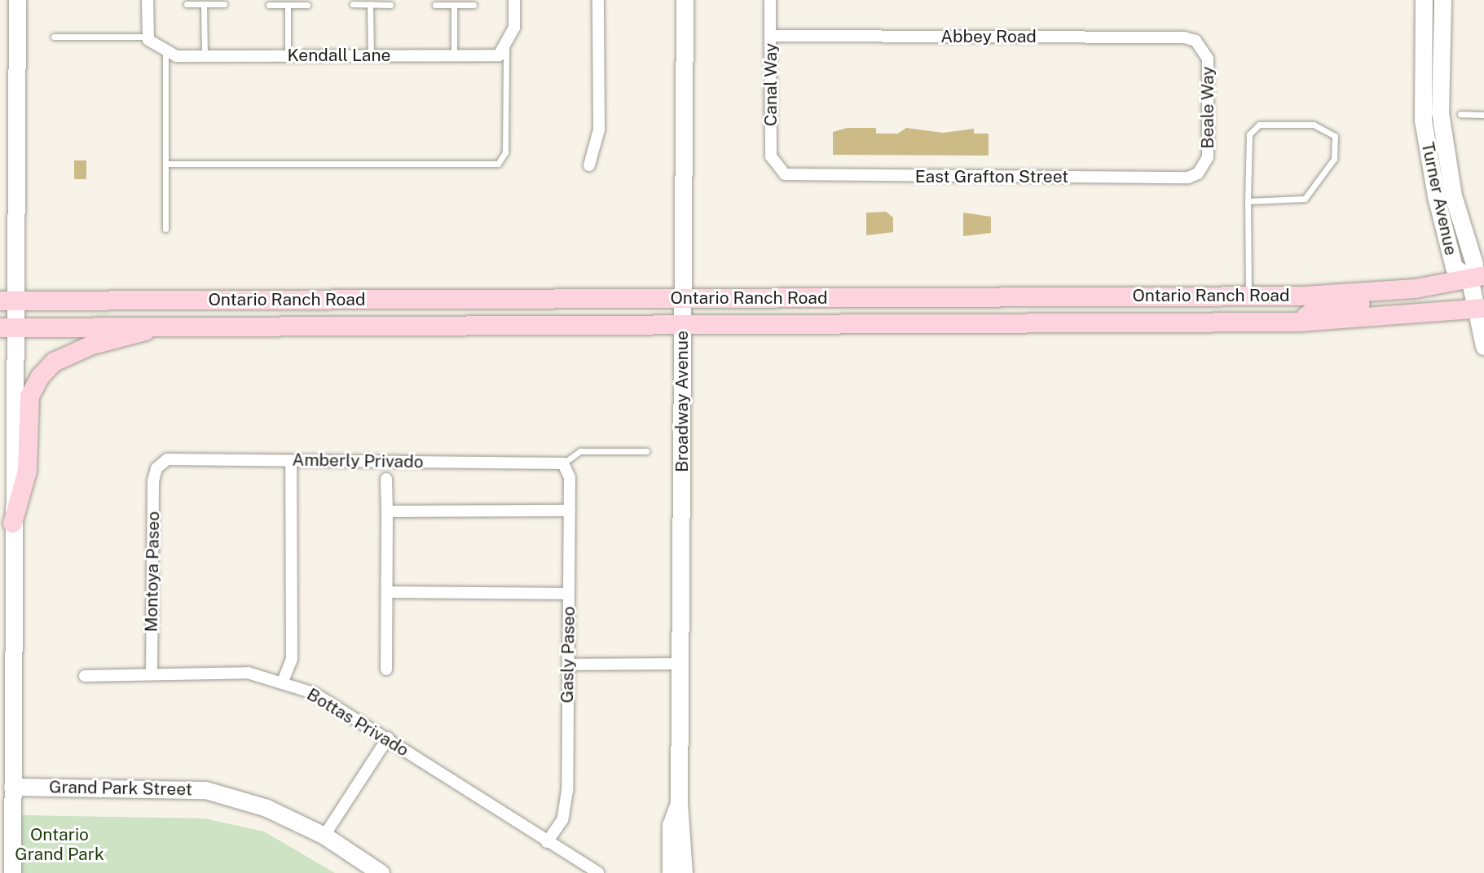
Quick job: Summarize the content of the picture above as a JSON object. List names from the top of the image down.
{
  "streets": {
    "main road": ["Ontario Ranch Road"],
    "street": [
      "Abbey Road",
      "Kendall Lane",
      "Canal Way",
      "Beale Way",
      "East Grafton Street",
      "Turner Avenue",
      "Broadway Avenue",
      "Amberly Privado",
      "Montoya Paseo",
      "Gasly Paseo",
      "Bottas Privado",
      "Grand Park Street"
    ]
  },
  "crossings": [
    ["Abbey Road", "Canal Way"],
    ["Abbey Road", "Beale Way"],
    ["Canal Way", "East Grafton Street"],
    ["Beale Way", "East Grafton Street"],
    ["Turner Avenue", "Ontario Ranch Road"],
    ["Ontario Ranch Road", "Broadway Avenue"],
    ["Amberly Privado", "Montoya Paseo"],
    ["Amberly Privado", "Gasly Paseo"],
    ["Montoya Paseo", "Bottas Privado"],
    ["Gasly Paseo", "Bottas Privado"]
  ],
  "parks": ["Ontario Grand Park"]
}
